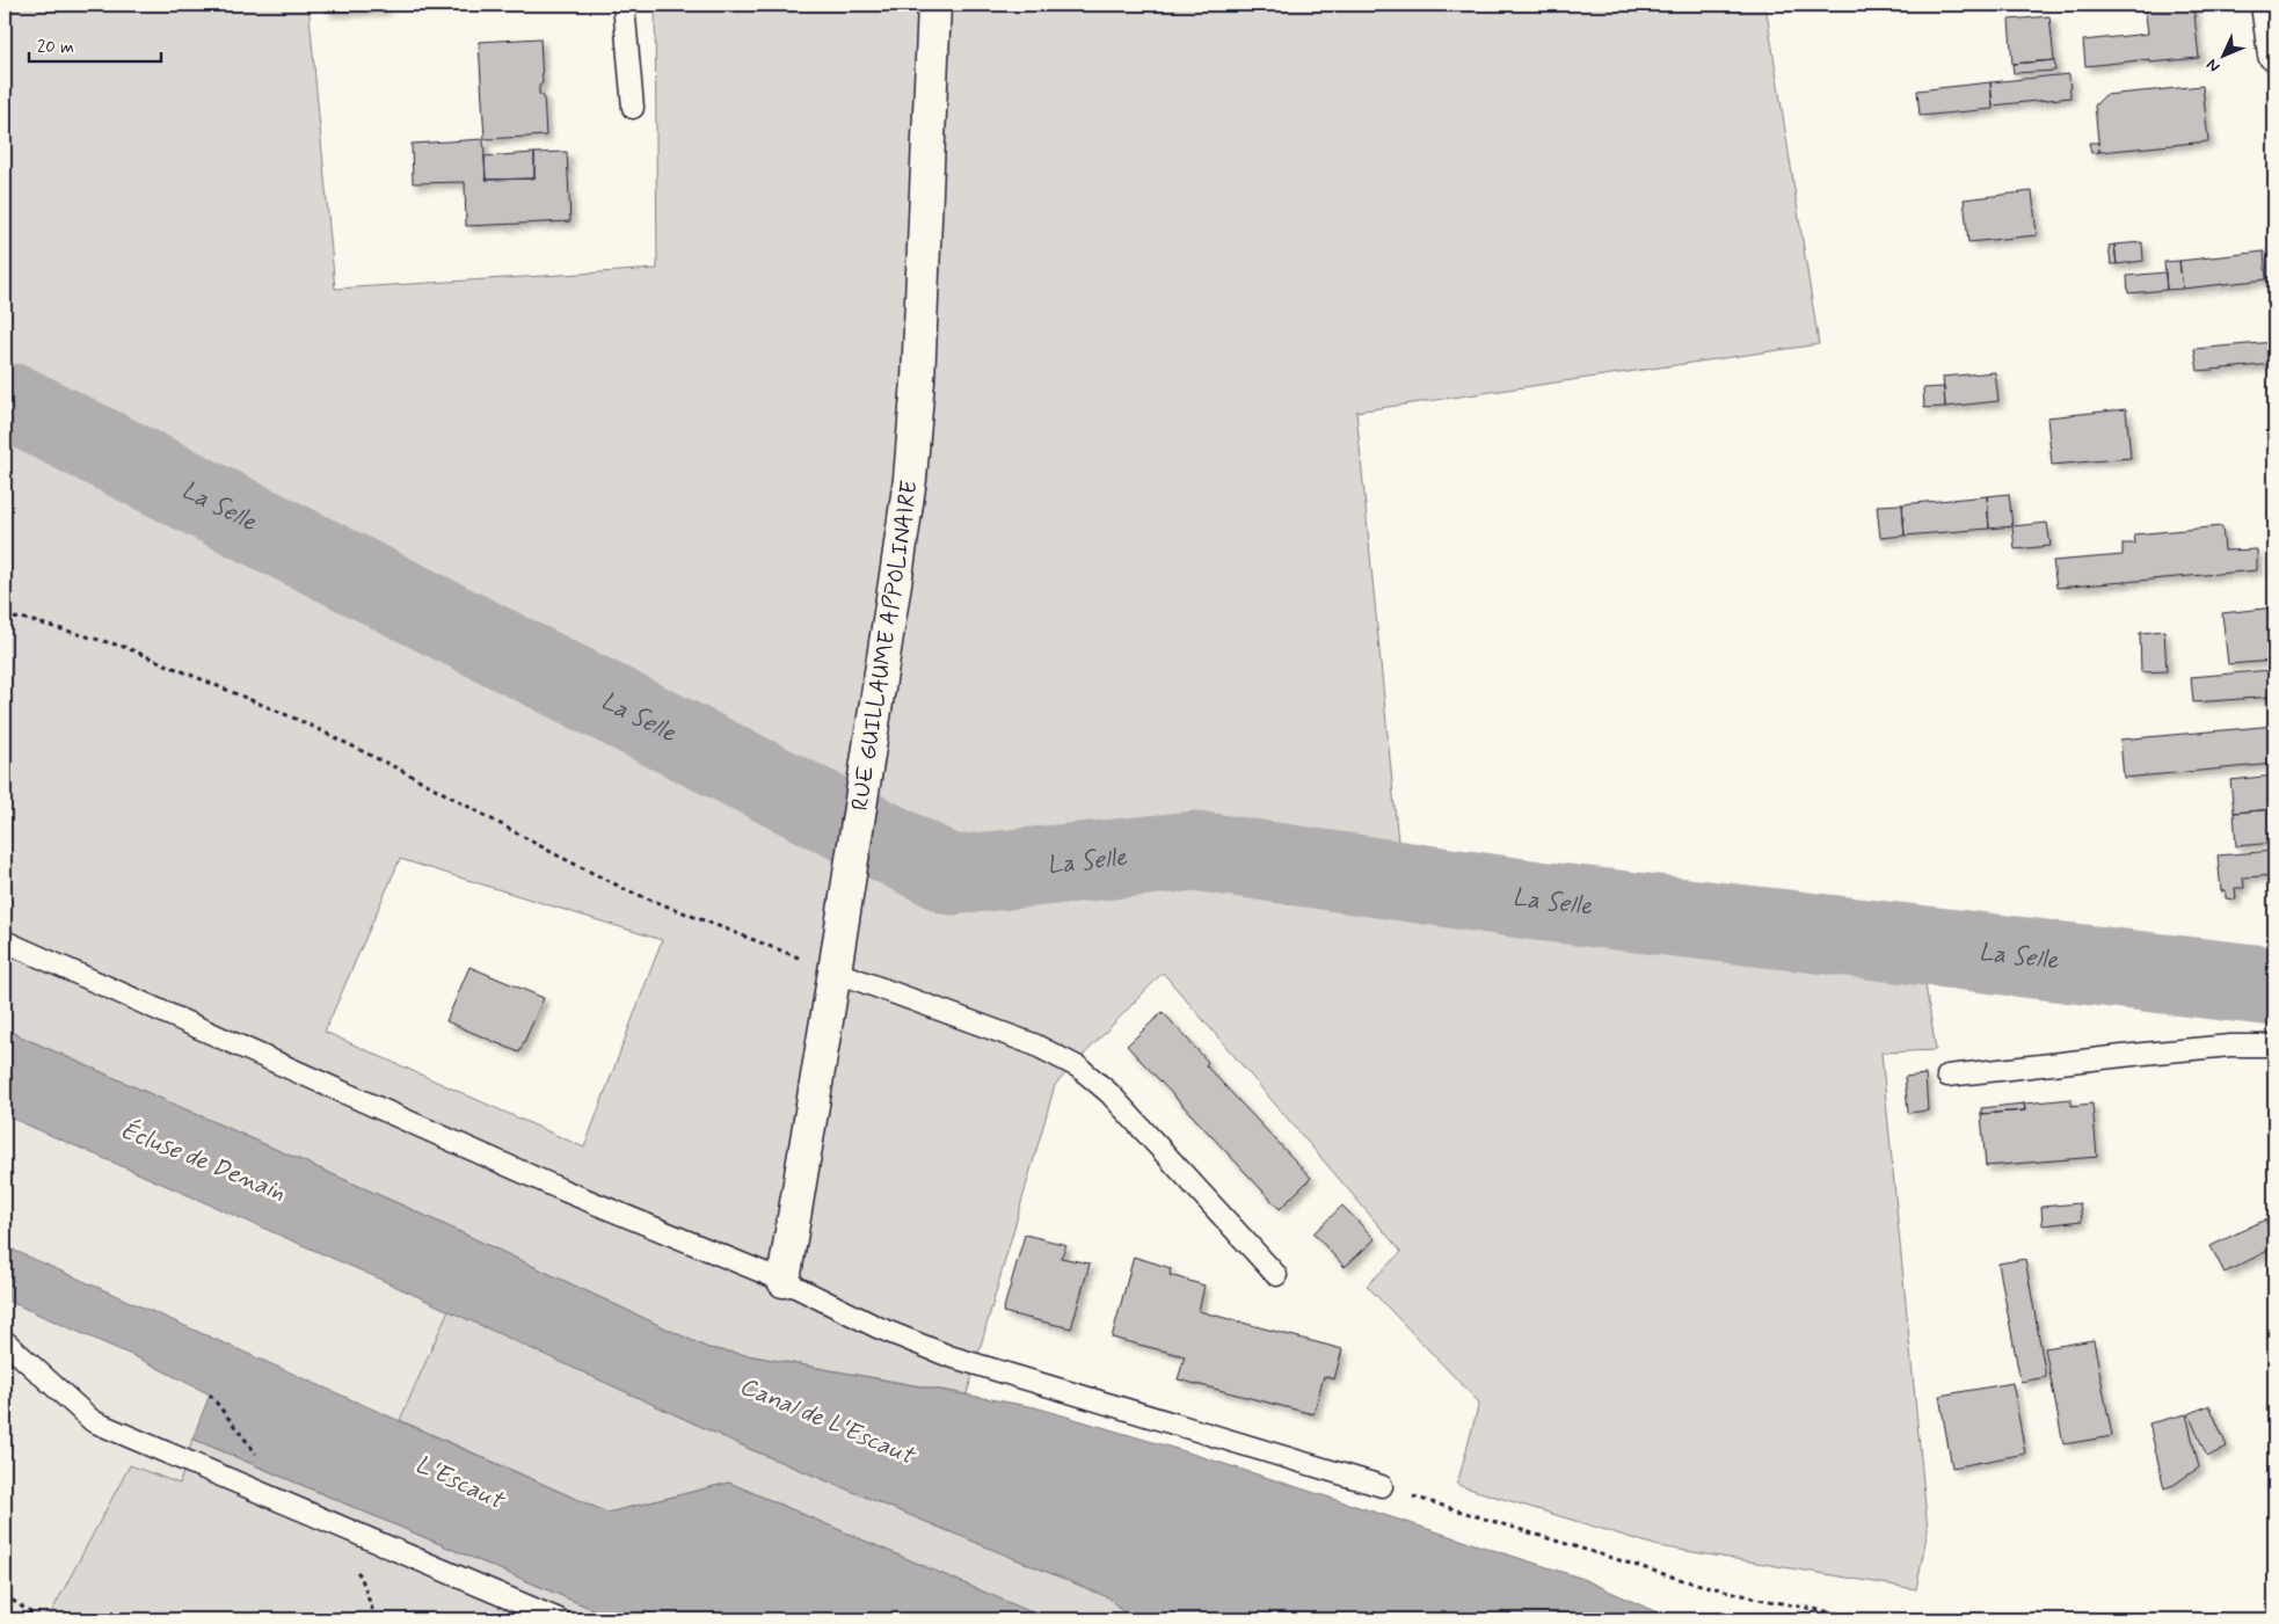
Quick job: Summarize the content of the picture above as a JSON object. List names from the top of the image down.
{
  "streets": {
    "street": ["RUE GUILLAUME APPOLINAIRE"]
  },
  "water": [
    "La Selle",
    "Écluse de Denain",
    "Canal de L'Escaut",
    "L'Escaut"
  ],
  "scale_bar": "20 m",
  "north": "bottom left"
}
